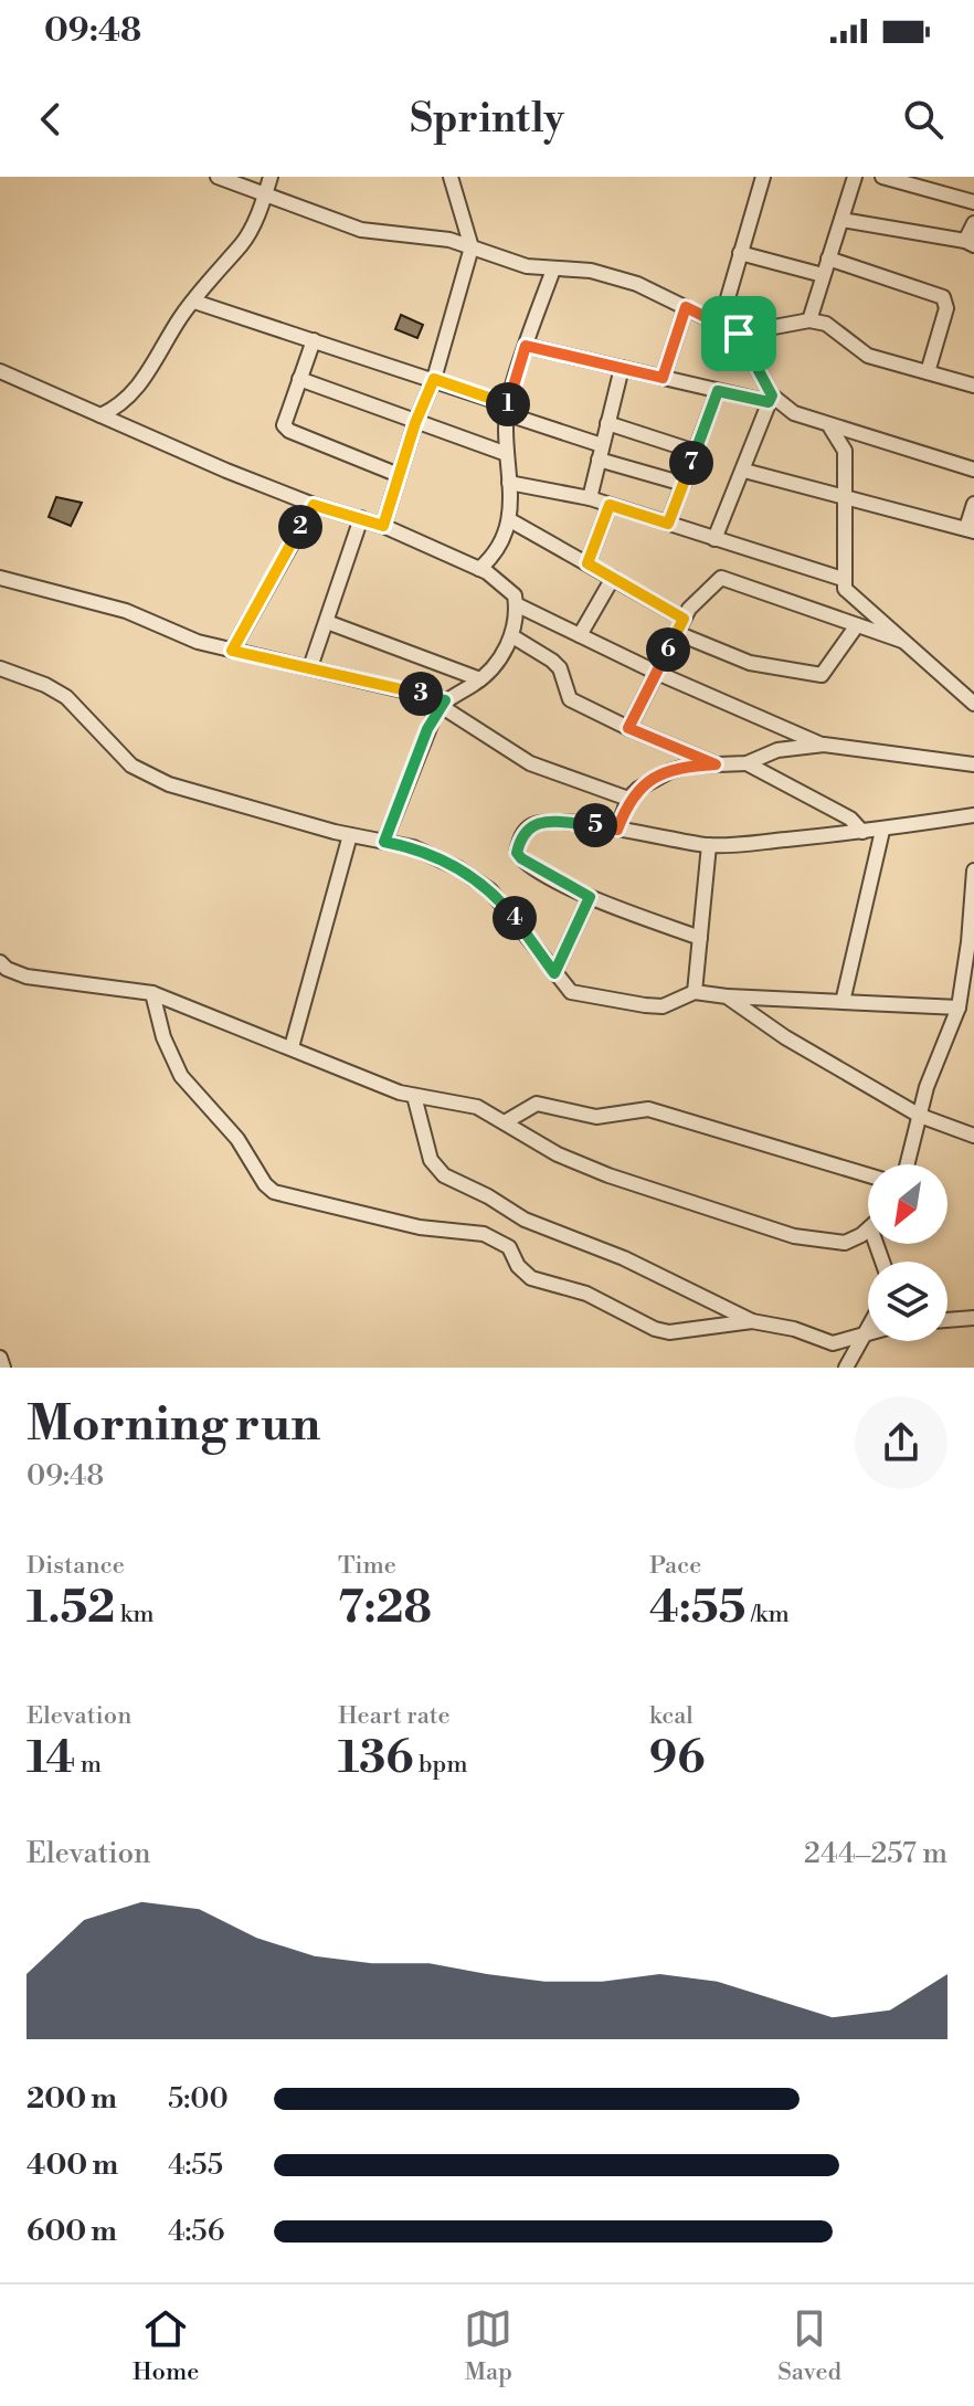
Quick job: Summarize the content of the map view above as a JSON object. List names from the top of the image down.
{
  "north": "bottom left",
  "page": {
    "status": "09:48",
    "header": "Sprintly",
    "pins": [
      "1",
      "7",
      "2",
      "6",
      "3",
      "5",
      "4"
    ],
    "heading": ["Morning run", "09:48"],
    "stats": [
      ["Distance", "1.52 km"],
      ["Time", "7:28"],
      ["Pace", "4:55 /km"],
      ["Elevation", "14 m"],
      ["Heart rate", "136 bpm"],
      ["kcal", "96"]
    ],
    "chart": ["Elevation", "244–257 m"],
    "list": [
      {
        "name": "200 m",
        "note": "5:00"
      },
      {
        "name": "400 m",
        "note": "4:55"
      },
      {
        "name": "600 m",
        "note": "4:56"
      }
    ],
    "tabs": ["Home", "Map", "Saved"]
  }
}
